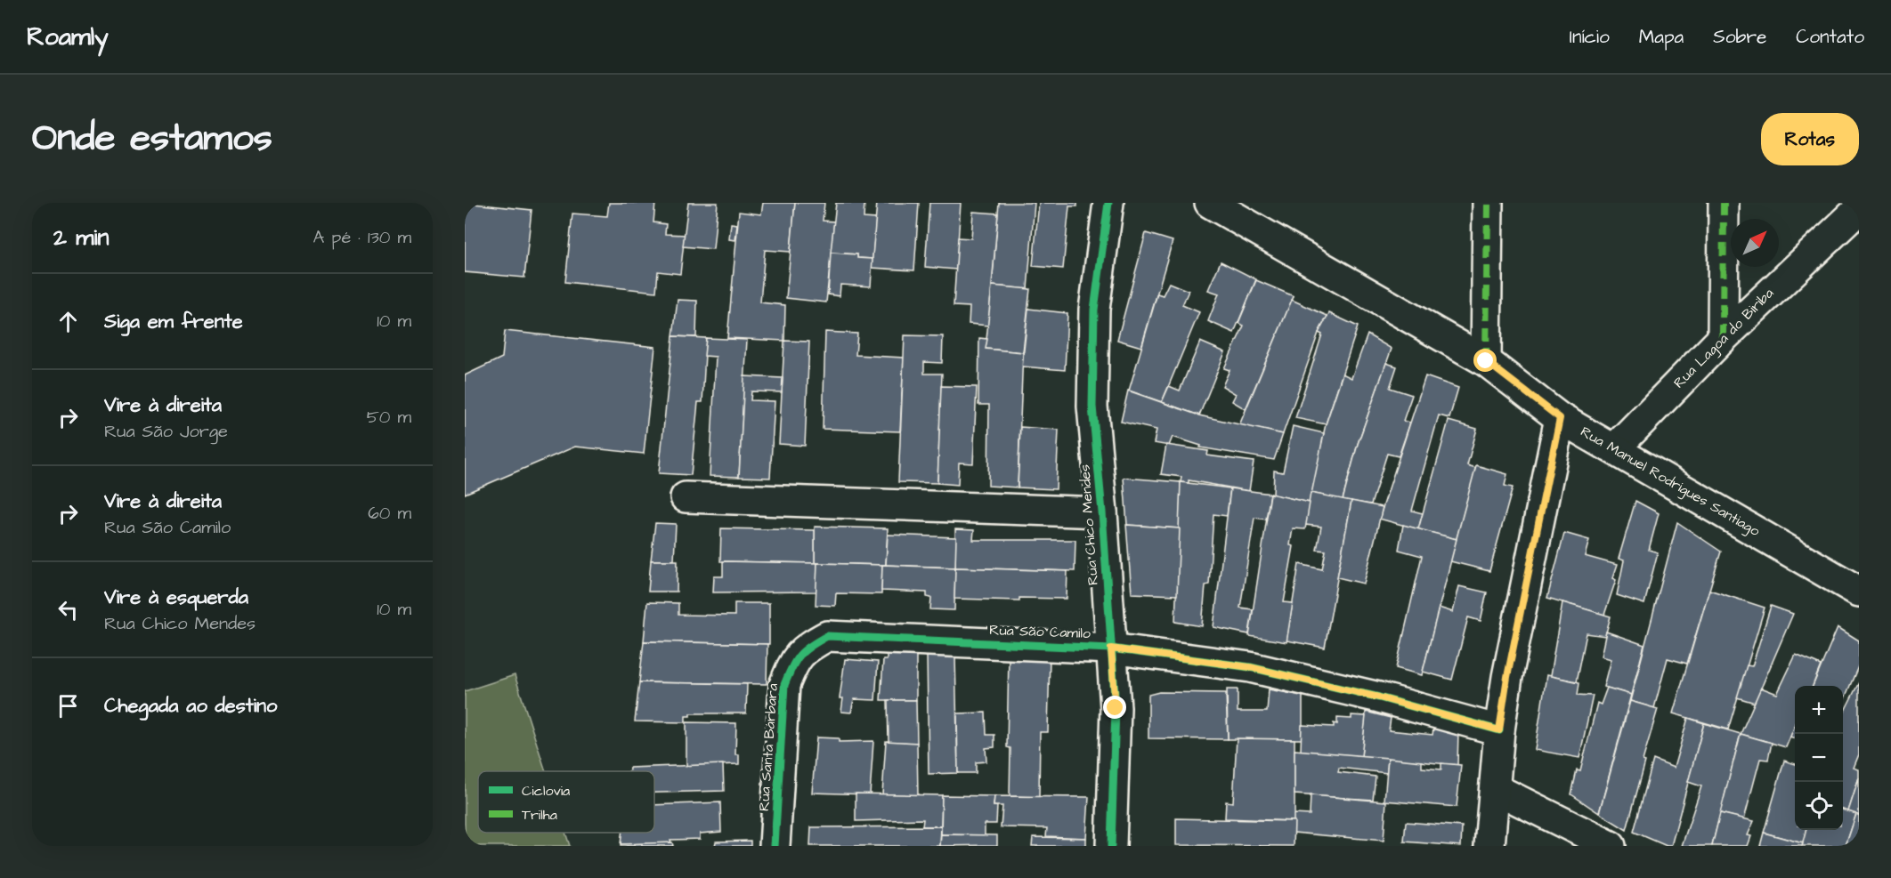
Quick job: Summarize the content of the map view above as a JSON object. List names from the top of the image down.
{
  "streets": {
    "street": [
      "Rua Lagoa do Biriba",
      "Rua Manuel Rodrigues Santiago",
      "Rua Chico Mendes",
      "Rua São Camilo",
      "Rua Santa Bárbara"
    ]
  },
  "crossings": [
    ["Rua Lagoa do Biriba", "Rua Manuel Rodrigues Santiago"],
    ["Rua Chico Mendes", "Rua São Camilo"],
    ["Rua São Camilo", "Rua Santa Bárbara"]
  ],
  "legend": ["Ciclovia", "Trilha"],
  "north": "top right",
  "page": {
    "header": "Roamly",
    "nav": [
      "Início",
      "Mapa",
      "Sobre",
      "Contato"
    ],
    "title": "Onde estamos",
    "buttons": "Rotas",
    "heading": ["2 min", "A pé · 130 m"],
    "list": [
      ["Siga em frente", "10 m"],
      ["Vire à direita", "Rua São Jorge", "50 m"],
      ["Vire à direita", "Rua São Camilo", "60 m"],
      ["Vire à esquerda", "Rua Chico Mendes", "10 m"],
      "Chegada ao destino"
    ],
    "map_buttons": ["+", "−"]
  }
}
